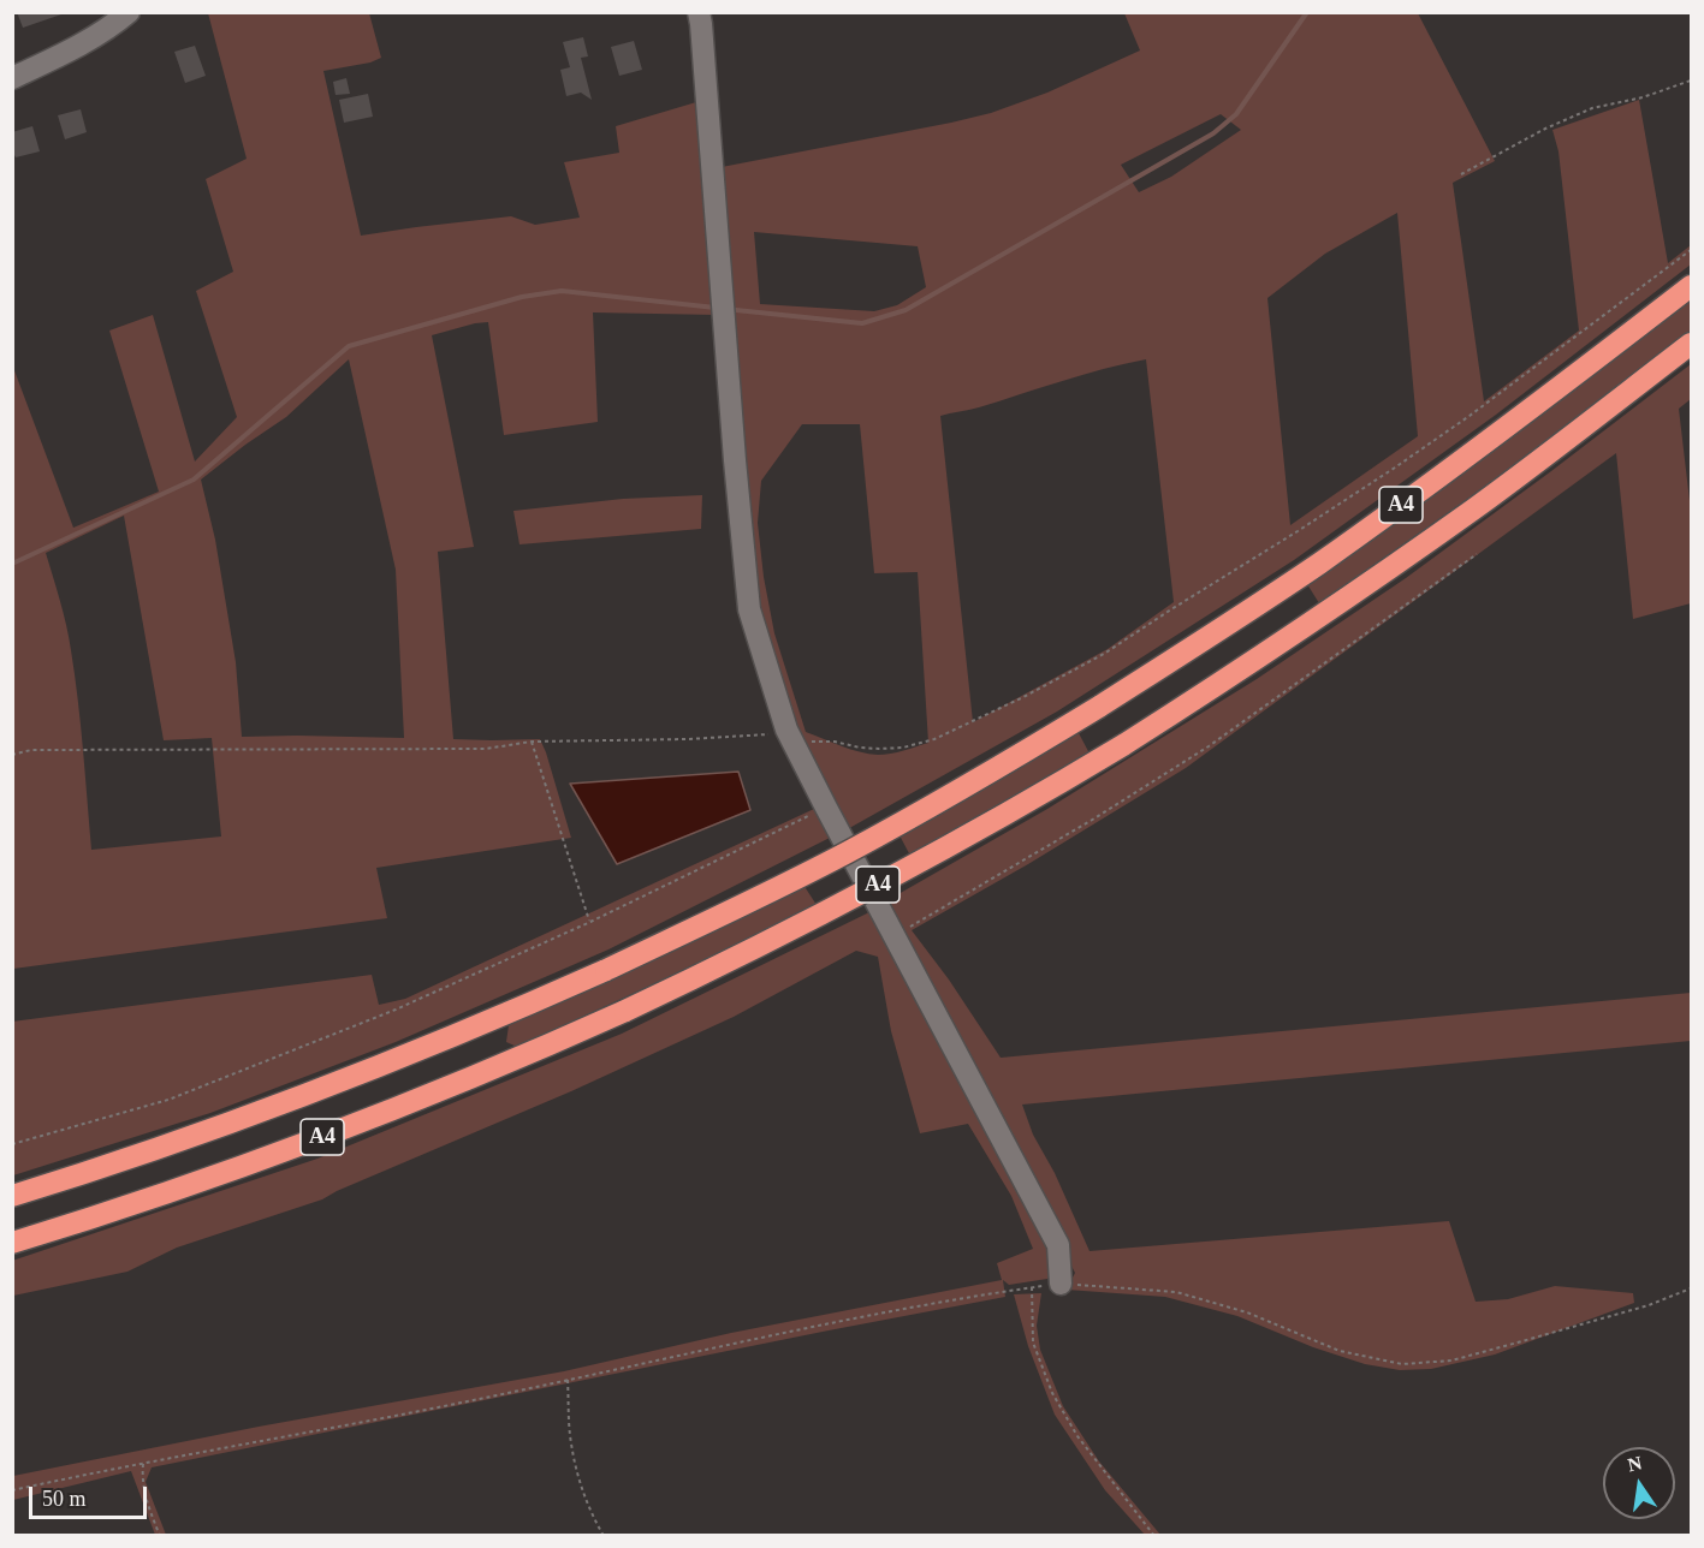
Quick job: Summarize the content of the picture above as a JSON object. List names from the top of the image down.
{
  "streets": {
    "highway": ["A4"]
  },
  "scale_bar": "50 m",
  "north": "top"
}
